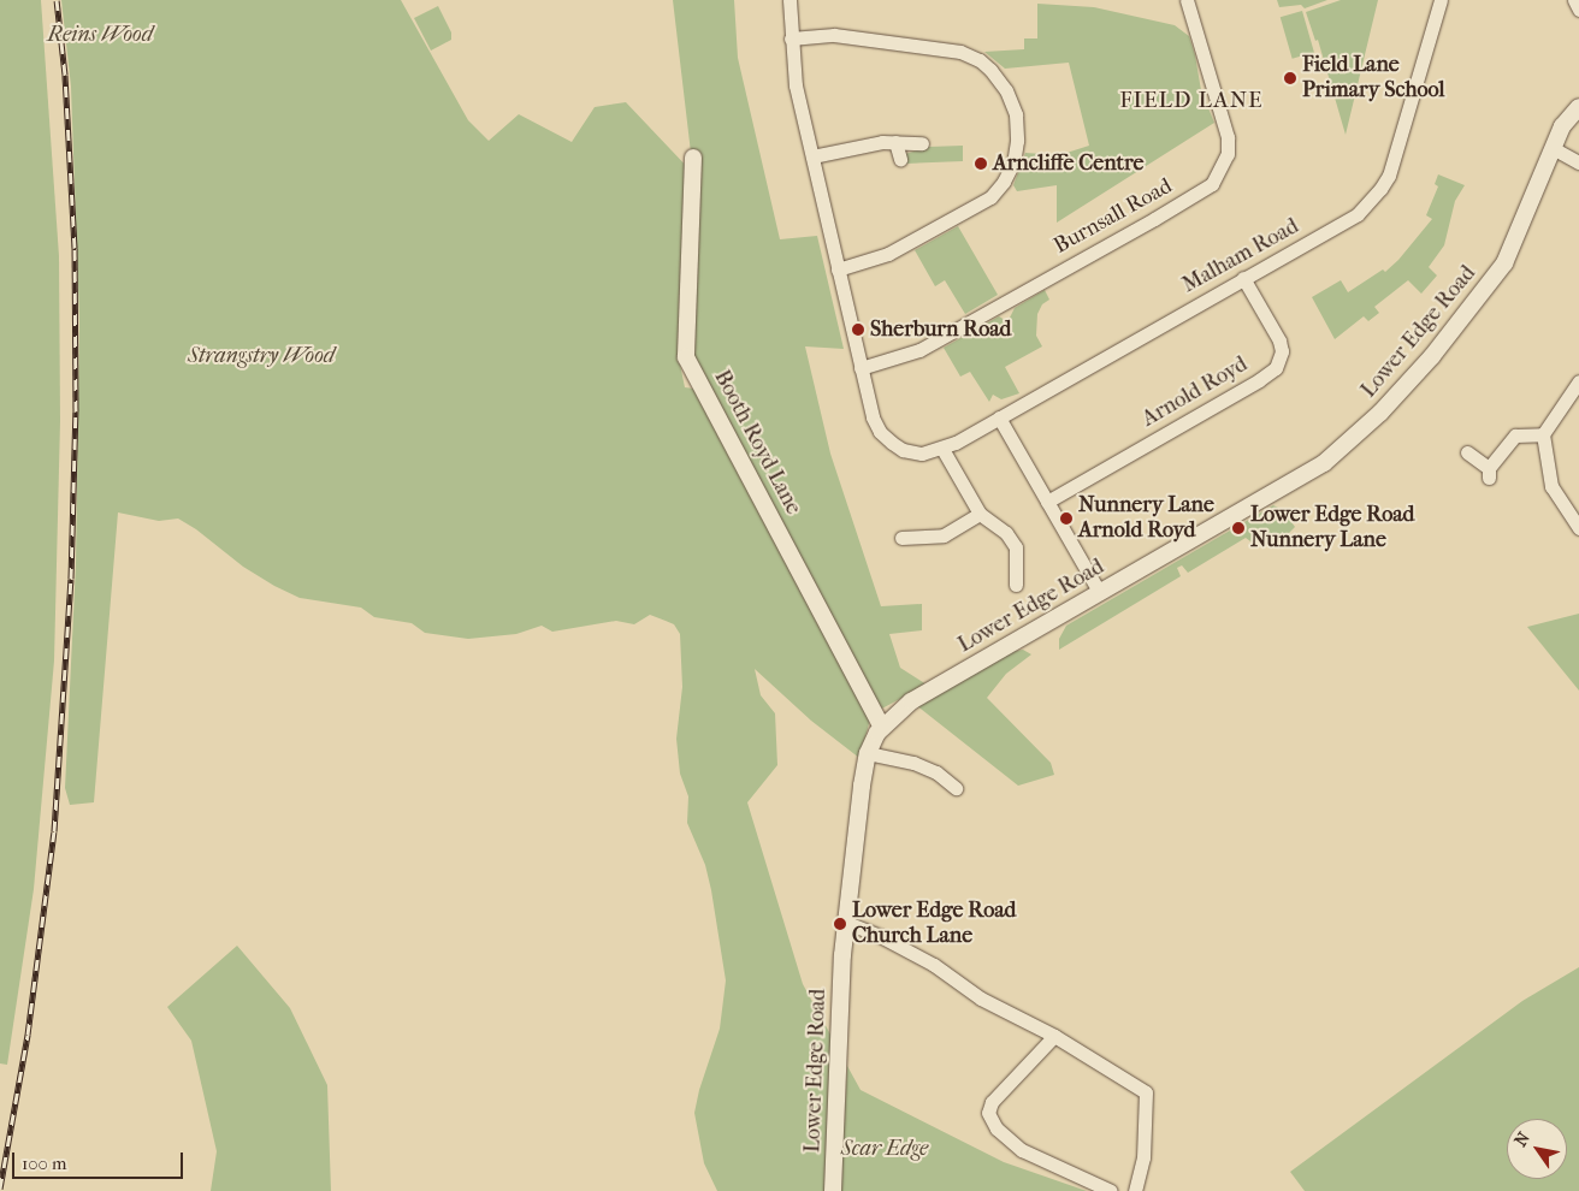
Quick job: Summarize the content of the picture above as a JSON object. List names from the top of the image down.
{
  "streets": {
    "street": [
      "Burnsall Road",
      "Malham Road",
      "Lower Edge Road",
      "Arnold Royd",
      "Booth Royd Lane"
    ]
  },
  "crossings": [
    ["Malham Road", "Arnold Royd"],
    ["Lower Edge Road", "Booth Royd Lane"]
  ],
  "districts": ["FIELD LANE"],
  "parks": ["Reins Wood", "Strangstry Wood", "Scar Edge"],
  "places": [
    "Field Lane Primary School",
    "Arncliffe Centre",
    "Sherburn Road",
    "Nunnery Lane Arnold Royd",
    "Lower Edge Road Nunnery Lane",
    "Lower Edge Road Church Lane"
  ],
  "scale_bar": "100 m",
  "north": "top left"
}
